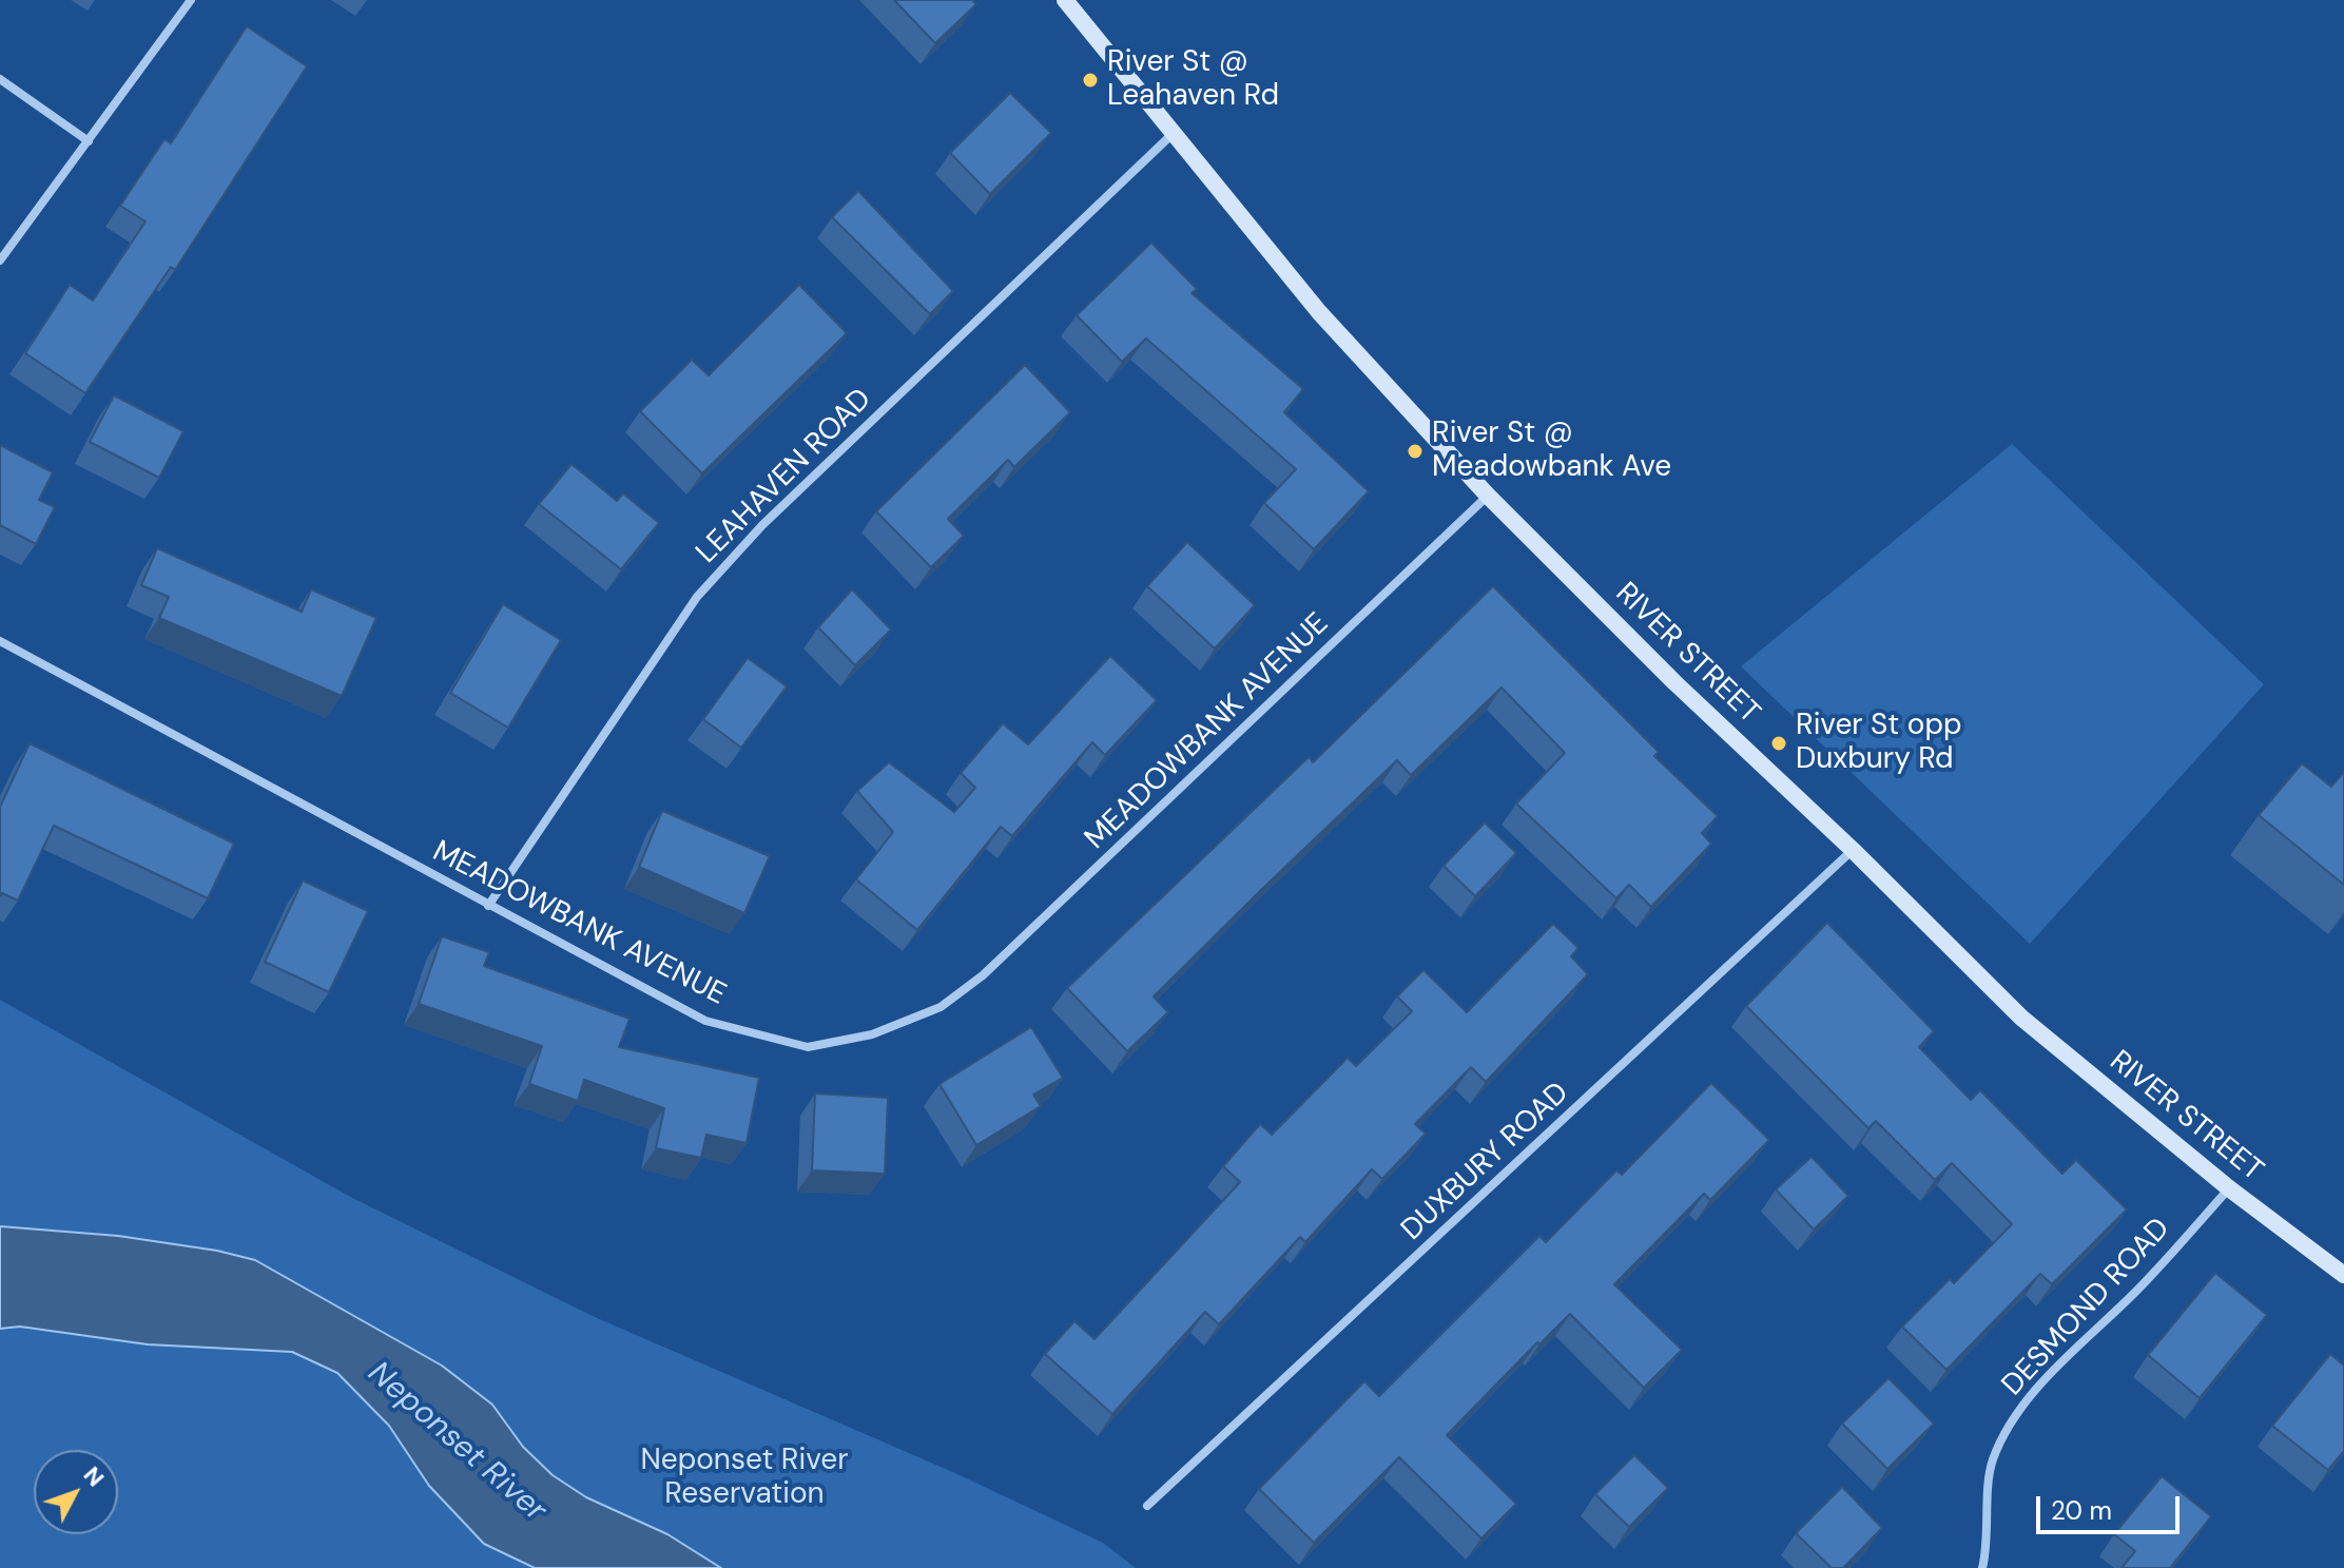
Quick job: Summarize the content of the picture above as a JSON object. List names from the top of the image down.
{
  "streets": {
    "main road": ["RIVER STREET"],
    "street": [
      "LEAHAVEN ROAD",
      "MEADOWBANK AVENUE",
      "DUXBURY ROAD",
      "DESMOND ROAD"
    ]
  },
  "crossings": [
    ["LEAHAVEN ROAD", "RIVER STREET"],
    ["LEAHAVEN ROAD", "MEADOWBANK AVENUE"],
    ["RIVER STREET", "MEADOWBANK AVENUE"],
    ["RIVER STREET", "DUXBURY ROAD"],
    ["RIVER STREET", "DESMOND ROAD"]
  ],
  "water": ["Neponset River"],
  "parks": ["Neponset River Reservation"],
  "places": ["River St @ Leahaven Rd", "River St @ Meadowbank Ave", "River St opp Duxbury Rd"],
  "scale_bar": "20 m",
  "north": "top right"
}
